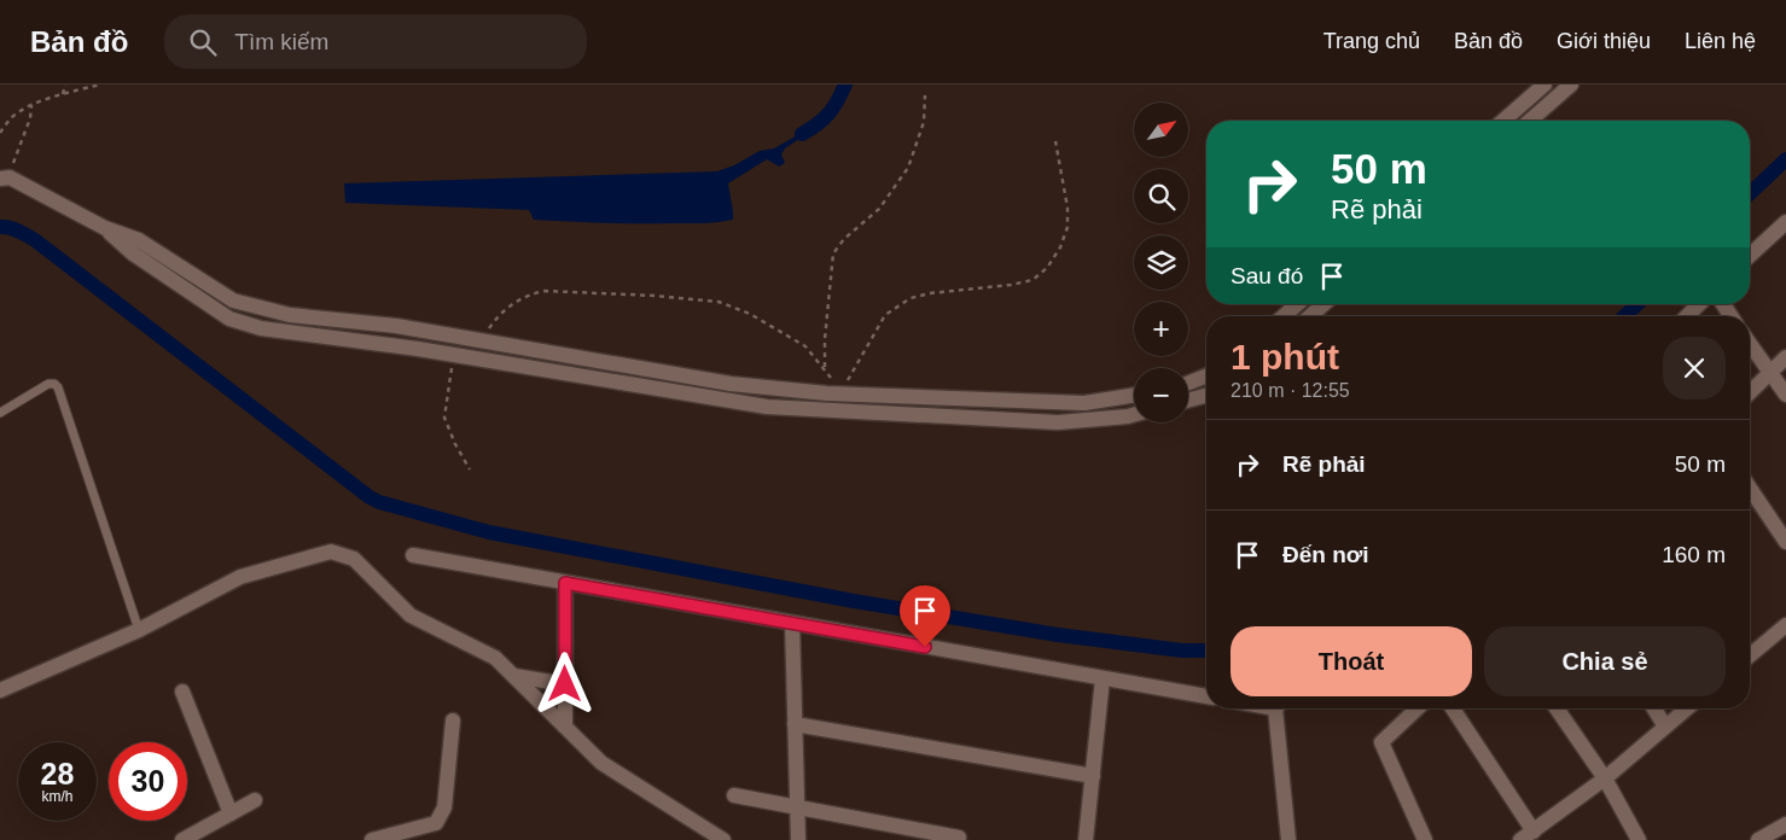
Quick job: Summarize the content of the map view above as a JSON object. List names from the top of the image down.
{
  "north": "top right",
  "page": {
    "header": "Bản đồ",
    "search": "Tìm kiếm",
    "nav": [
      "Trang chủ",
      "Bản đồ",
      "Giới thiệu",
      "Liên hệ"
    ],
    "map_buttons": ["+", "−"],
    "turn": ["50 m", "Rẽ phải"],
    "then": "Sau đó",
    "heading": ["1 phút", "210 m · 12:55"],
    "list": [
      {
        "name": "Rẽ phải",
        "value": "50 m"
      },
      {
        "name": "Đến nơi",
        "value": "160 m"
      }
    ],
    "buttons": ["Thoát", "Chia sẻ"],
    "speed": "28 km/h",
    "limit": "30"
  }
}
